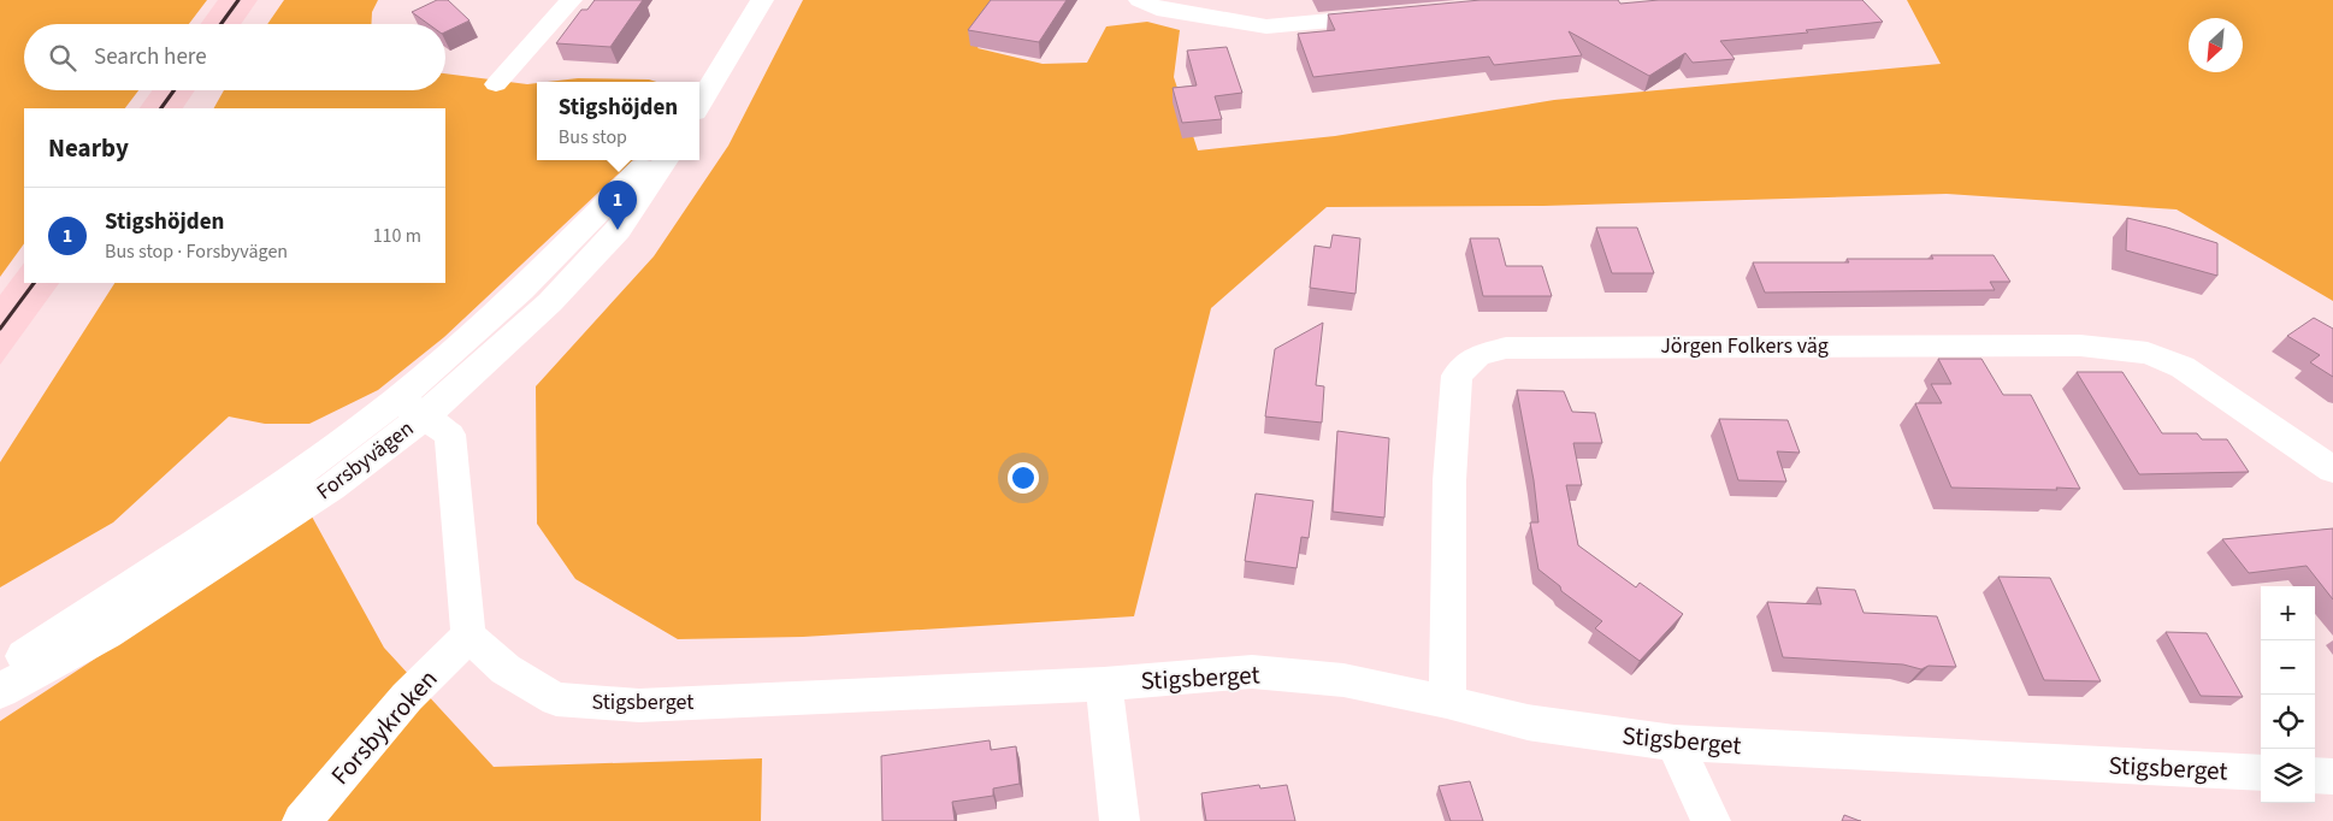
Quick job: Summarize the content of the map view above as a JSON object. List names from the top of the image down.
{
  "streets": {
    "street": [
      "Jörgen Folkers väg",
      "Forsbyvägen",
      "Stigsberget",
      "Forsbykroken"
    ]
  },
  "crossings": [
    ["Jörgen Folkers väg", "Stigsberget"],
    ["Stigsberget", "Forsbykroken"]
  ],
  "north": "bottom left",
  "page": {
    "search": "Search here",
    "popup": ["Stigshöjden", "Bus stop"],
    "heading": "Nearby",
    "pins": "1",
    "list": [
      {
        "mark": "1",
        "name": "Stigshöjden",
        "note": "Bus stop · Forsbyvägen",
        "value": "110 m"
      }
    ],
    "map_buttons": ["+", "−"]
  }
}
